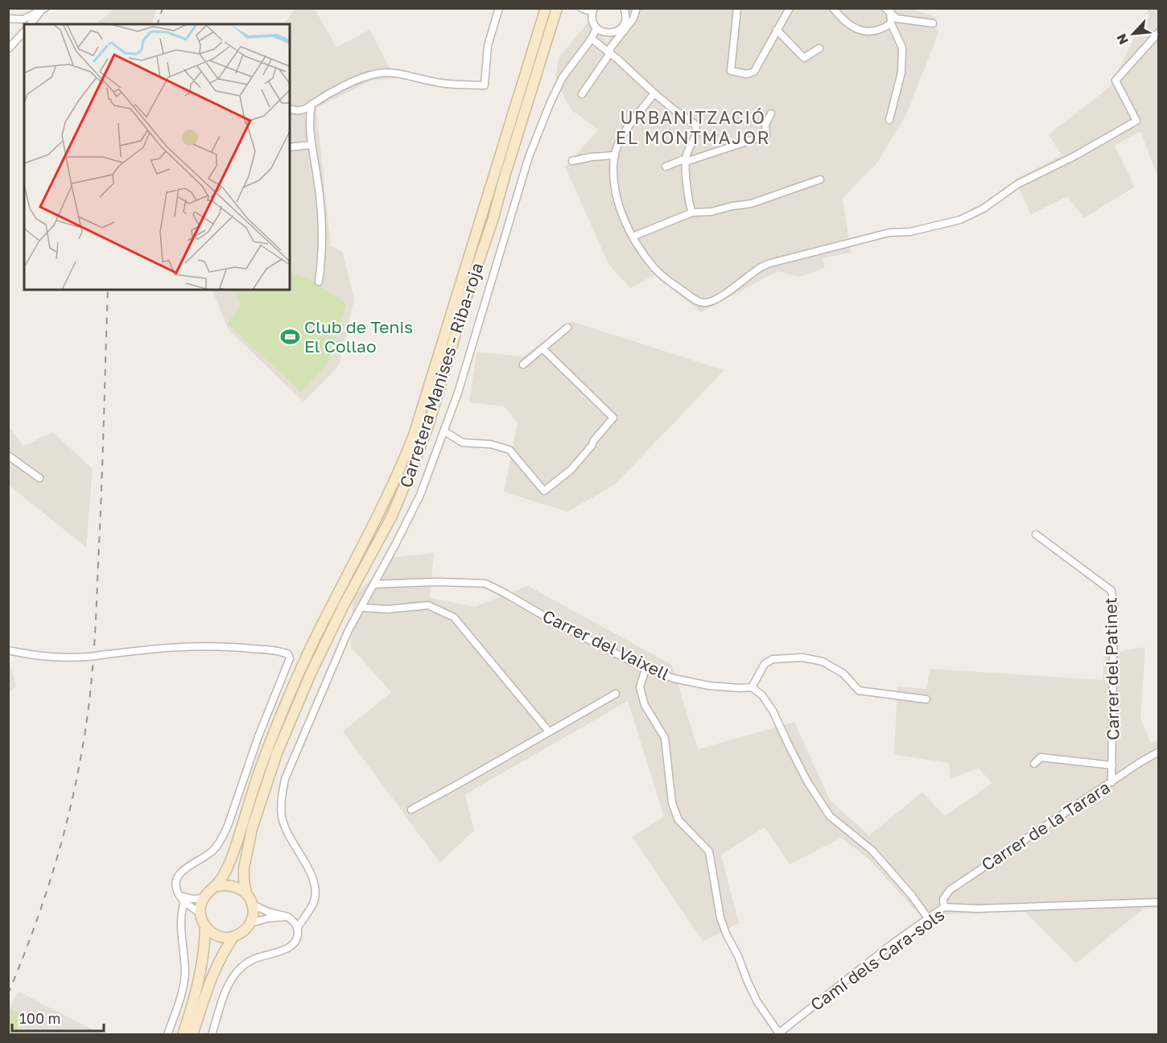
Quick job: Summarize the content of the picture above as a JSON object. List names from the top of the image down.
{
  "streets": {
    "main road": ["Carretera Manises - Riba-roja"],
    "street": [
      "Carrer del Vaixell",
      "Carrer del Patinet",
      "Carrer de la Tarara",
      "Camí dels Cara-sols"
    ]
  },
  "crossings": [
    ["Carrer del Patinet", "Carrer de la Tarara"],
    ["Carrer de la Tarara", "Camí dels Cara-sols"]
  ],
  "districts": ["URBANITZACIÓ EL MONTMAJOR"],
  "places": {
    "sports": ["Club de Tenis El Collao"]
  },
  "scale_bar": "100 m",
  "north": "bottom left"
}
